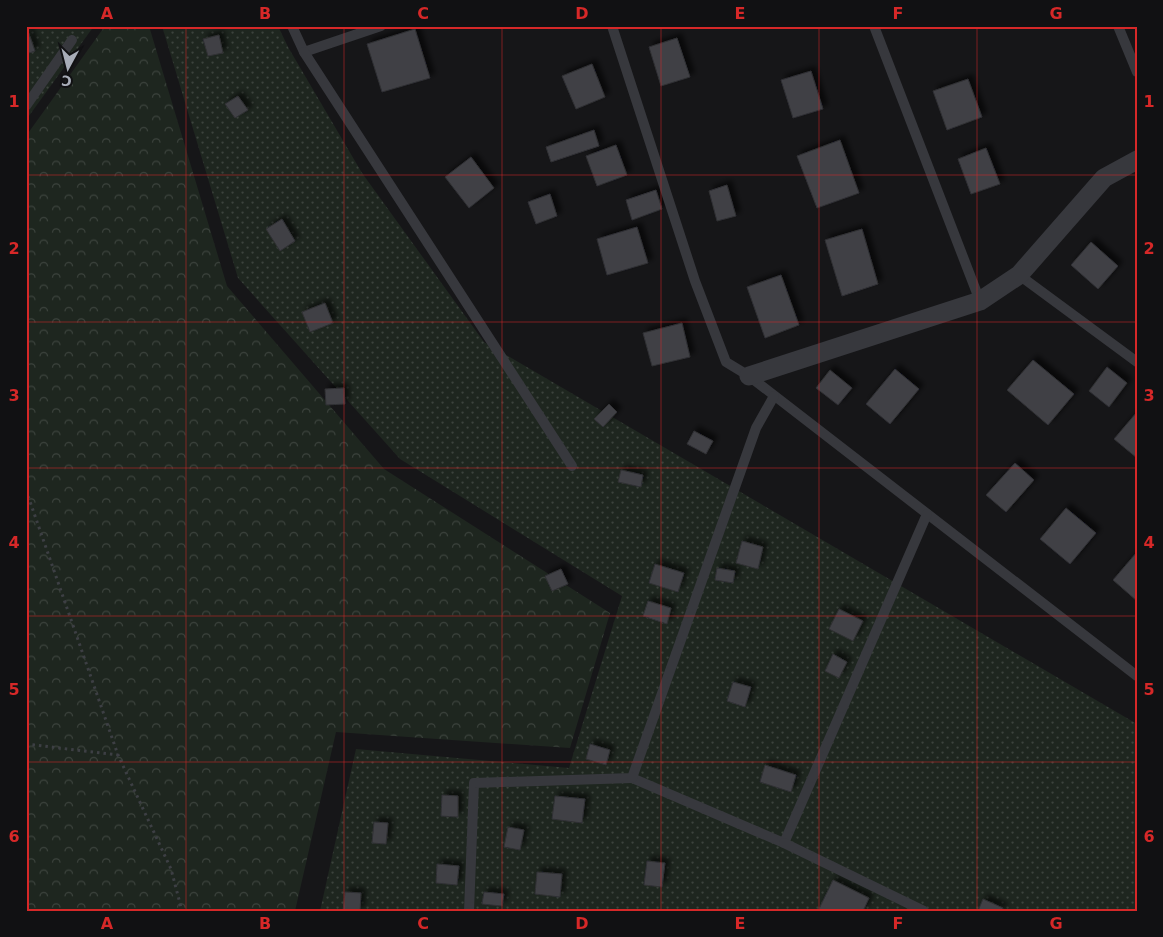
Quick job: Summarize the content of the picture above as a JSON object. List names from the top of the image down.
{
  "north": "bottom",
  "grid": {
    "columns": [
      "A",
      "B",
      "C",
      "D",
      "E",
      "F",
      "G"
    ],
    "rows": [
      "1",
      "2",
      "3",
      "4",
      "5",
      "6"
    ]
  }
}
